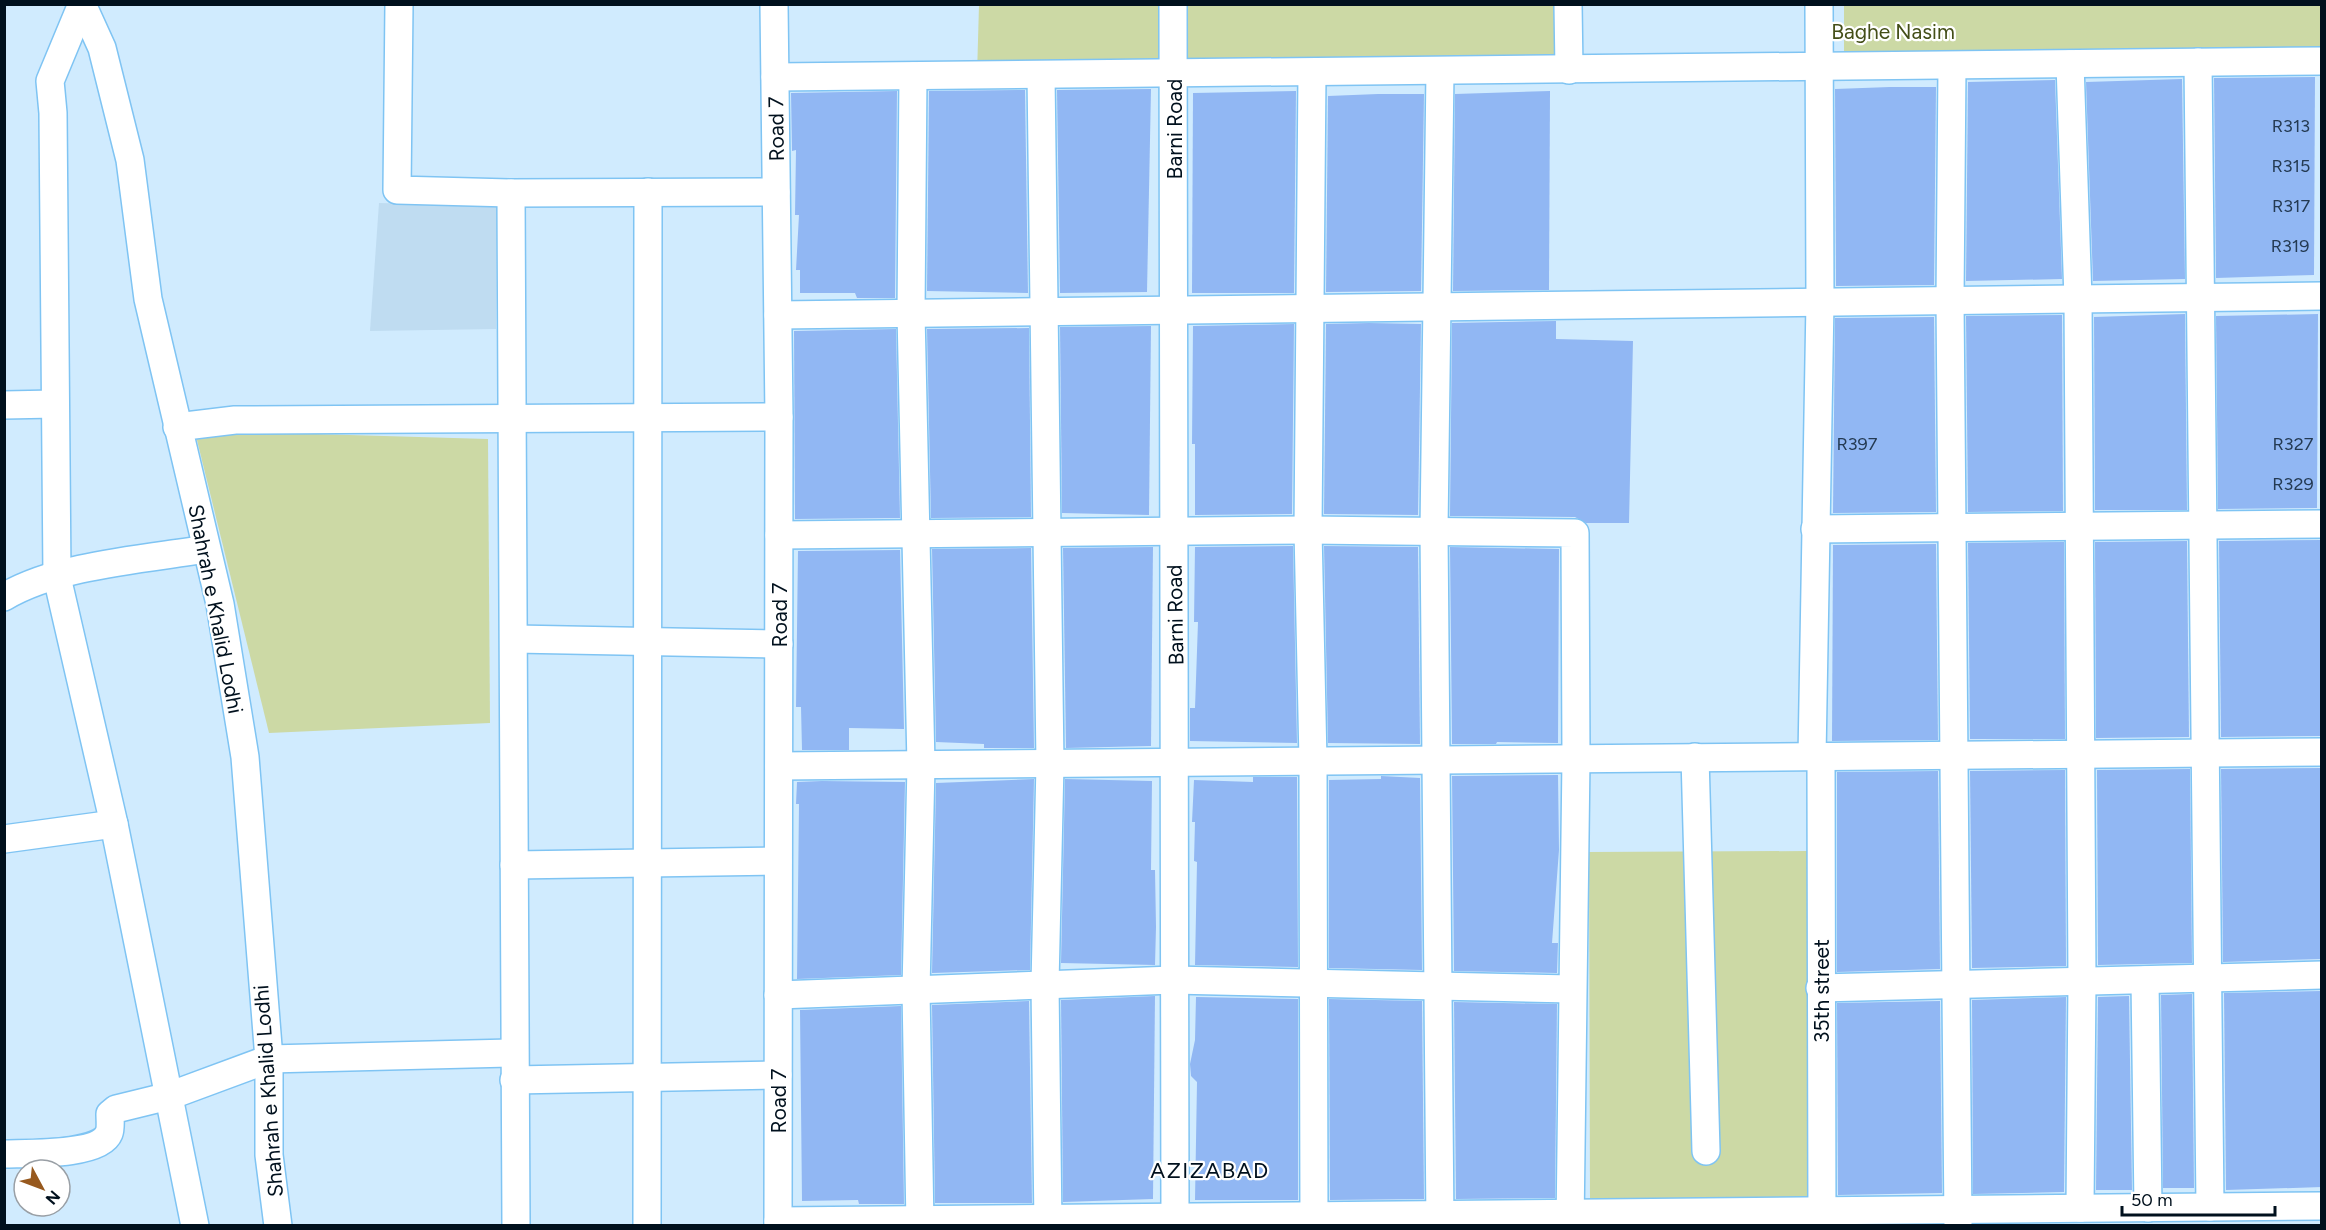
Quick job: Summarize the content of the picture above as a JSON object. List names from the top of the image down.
{
  "streets": {
    "street": [
      "Road 7",
      "Barni Road",
      "Shahrah e Khalid Lodhi",
      "35th street"
    ]
  },
  "districts": ["AZIZABAD"],
  "parks": ["Baghe Nasim"],
  "house_numbers": [
    "R313",
    "R315",
    "R317",
    "R319",
    "R397",
    "R327",
    "R329"
  ],
  "scale_bar": "50 m",
  "north": "bottom right"
}
